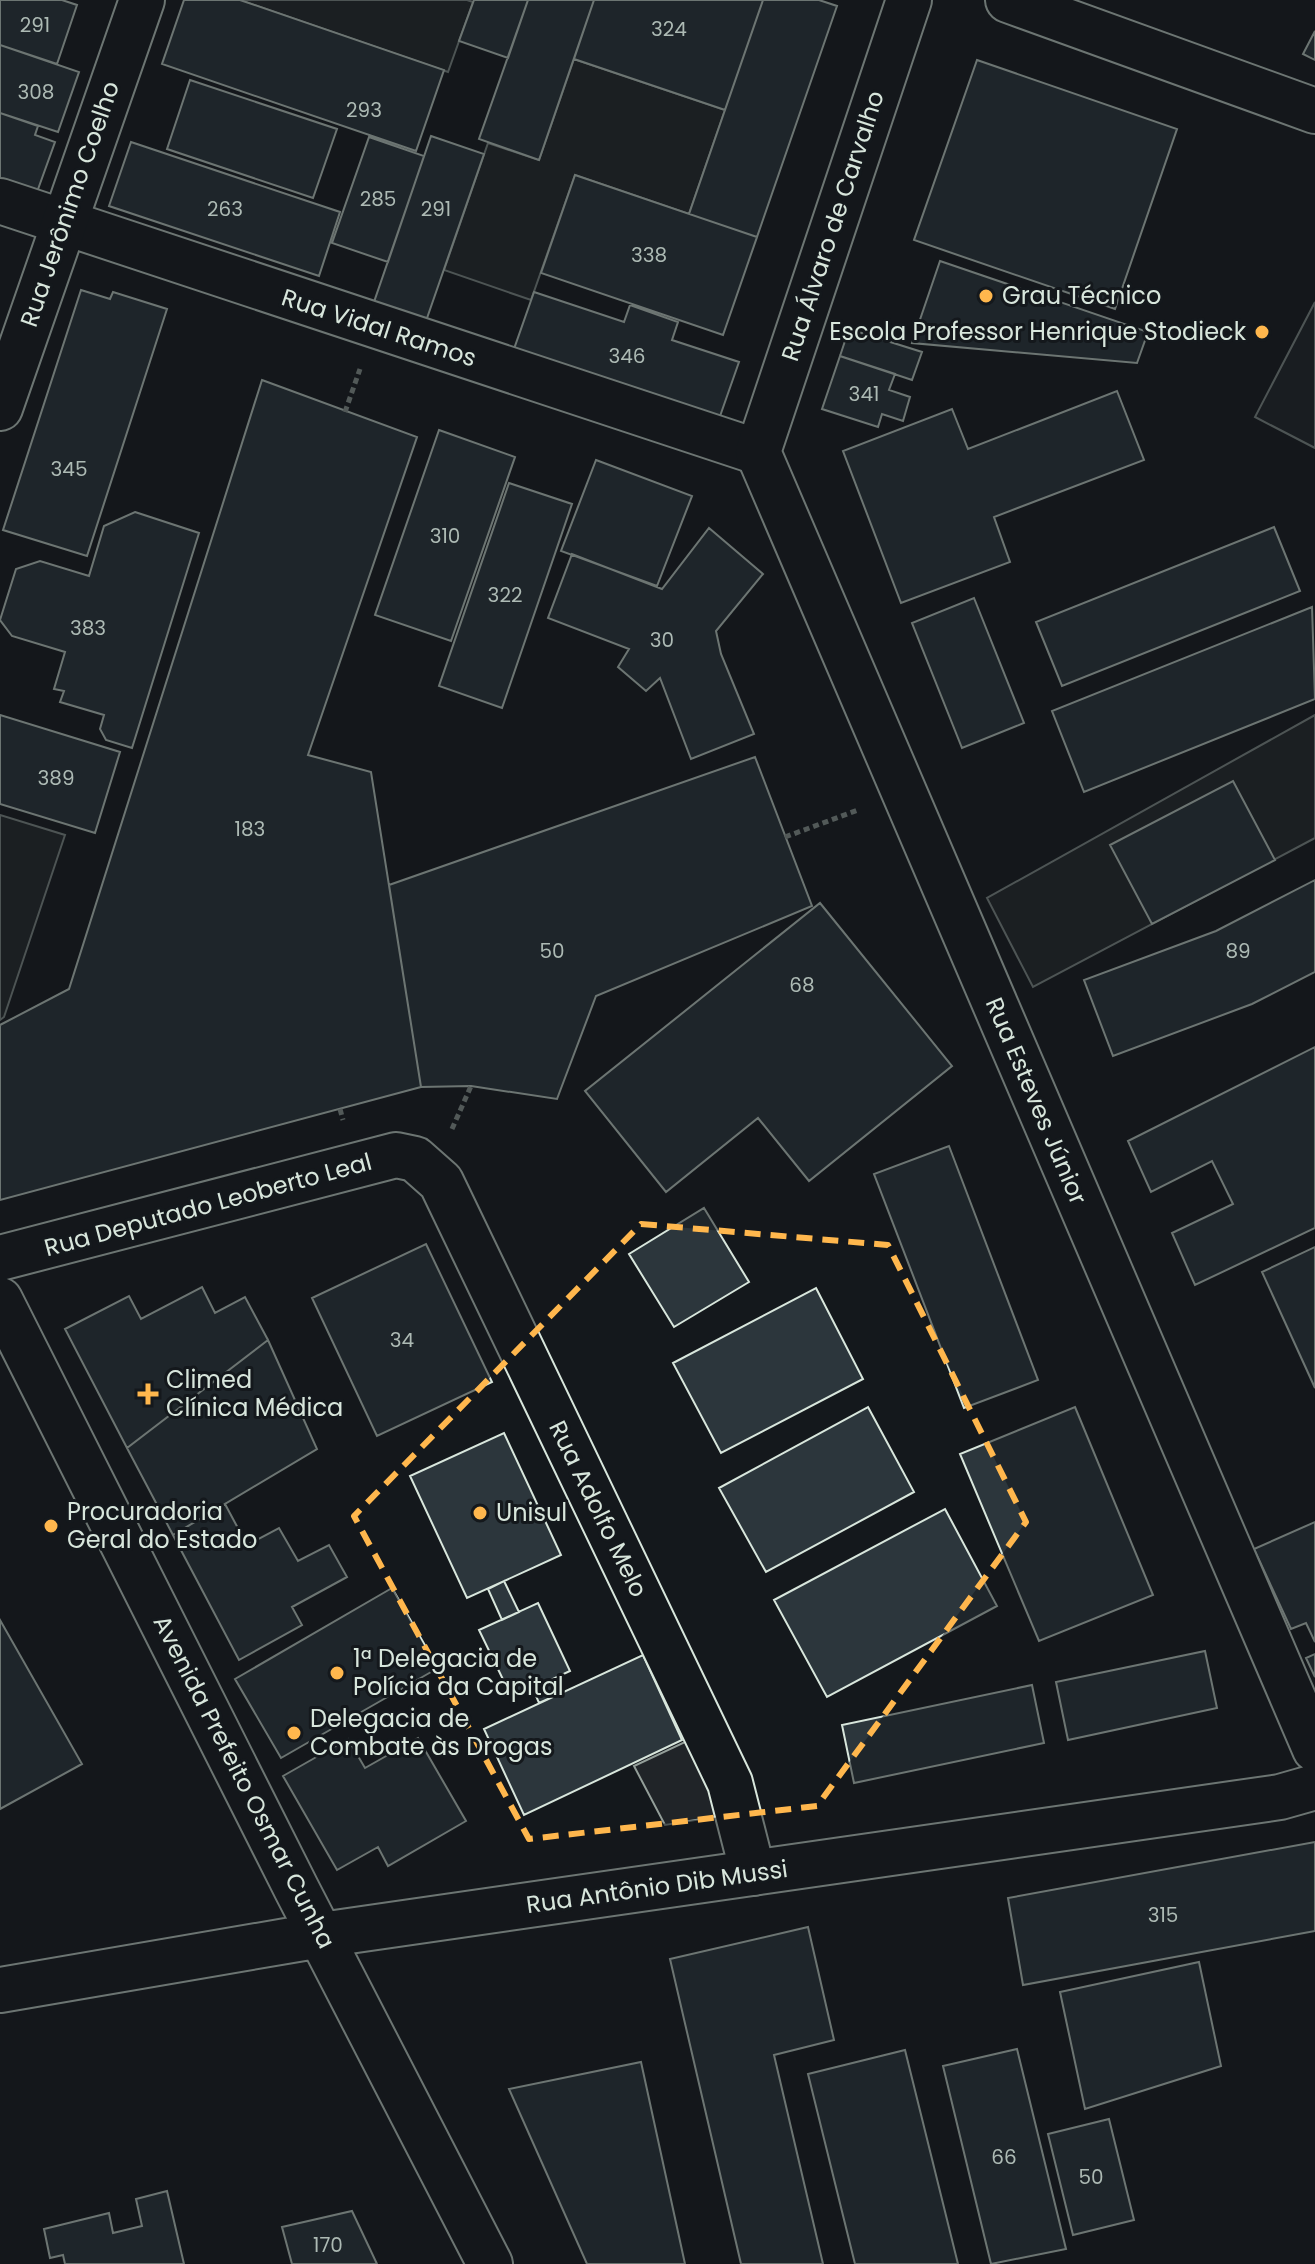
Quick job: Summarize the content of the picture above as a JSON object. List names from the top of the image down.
{
  "streets": {
    "street": [
      "Rua Jerônimo Coelho",
      "Rua Álvaro de Carvalho",
      "Rua Vidal Ramos",
      "Rua Esteves Júnior",
      "Rua Deputado Leoberto Leal",
      "Rua Adolfo Melo",
      "Avenida Prefeito Osmar Cunha",
      "Rua Antônio Dib Mussi"
    ]
  },
  "crossings": [
    ["Rua Jerônimo Coelho", "Rua Vidal Ramos"],
    ["Rua Álvaro de Carvalho", "Rua Vidal Ramos"],
    ["Rua Álvaro de Carvalho", "Rua Esteves Júnior"],
    ["Rua Vidal Ramos", "Rua Esteves Júnior"],
    ["Rua Deputado Leoberto Leal", "Rua Adolfo Melo"],
    ["Rua Adolfo Melo", "Rua Antônio Dib Mussi"],
    ["Avenida Prefeito Osmar Cunha", "Rua Antônio Dib Mussi"]
  ],
  "places": {
    "other": [
      "Grau Técnico",
      "Escola Professor Henrique Stodieck",
      "Unisul",
      "Procuradoria Geral do Estado",
      "1ª Delegacia de Polícia da Capital",
      "Delegacia de Combate às Drogas"
    ],
    "health": ["Climed Clínica Médica"]
  },
  "house_numbers": [
    "291",
    "324",
    "308",
    "293",
    "285",
    "263",
    "291",
    "338",
    "346",
    "341",
    "345",
    "310",
    "322",
    "383",
    "30",
    "389",
    "183",
    "50",
    "89",
    "68",
    "34",
    "315",
    "66",
    "50",
    "170"
  ]
}
